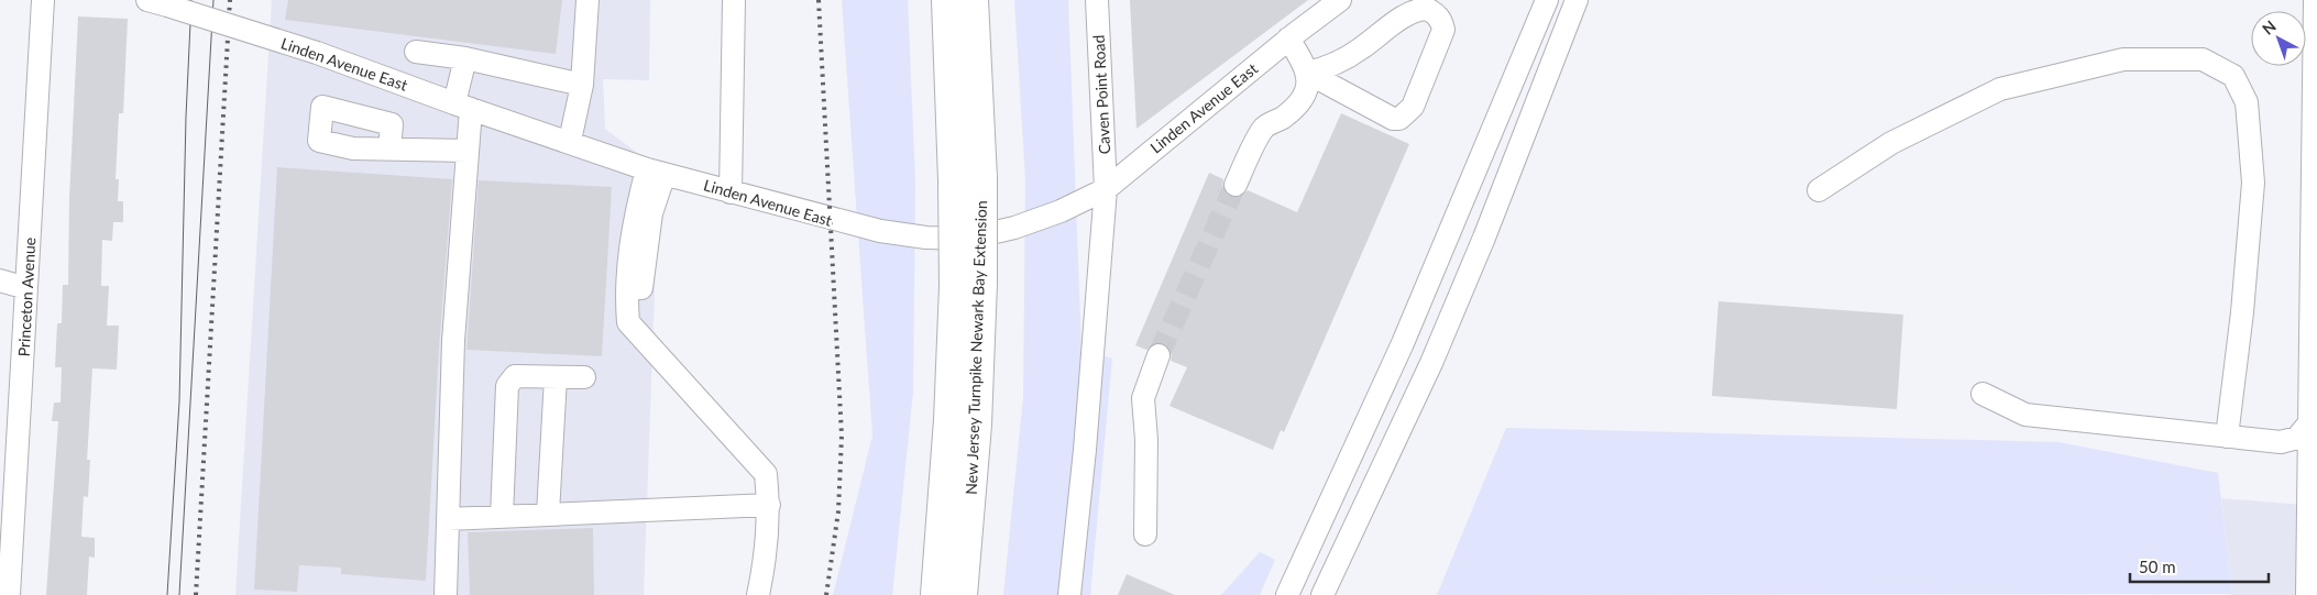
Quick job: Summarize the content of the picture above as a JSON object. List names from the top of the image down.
{
  "streets": {
    "highway": ["New Jersey Turnpike Newark Bay Extension"],
    "street": ["Linden Avenue East", "Caven Point Road", "Princeton Avenue"]
  },
  "crossings": [
    ["Linden Avenue East", "Caven Point Road"]
  ],
  "scale_bar": "50 m",
  "north": "top left"
}
